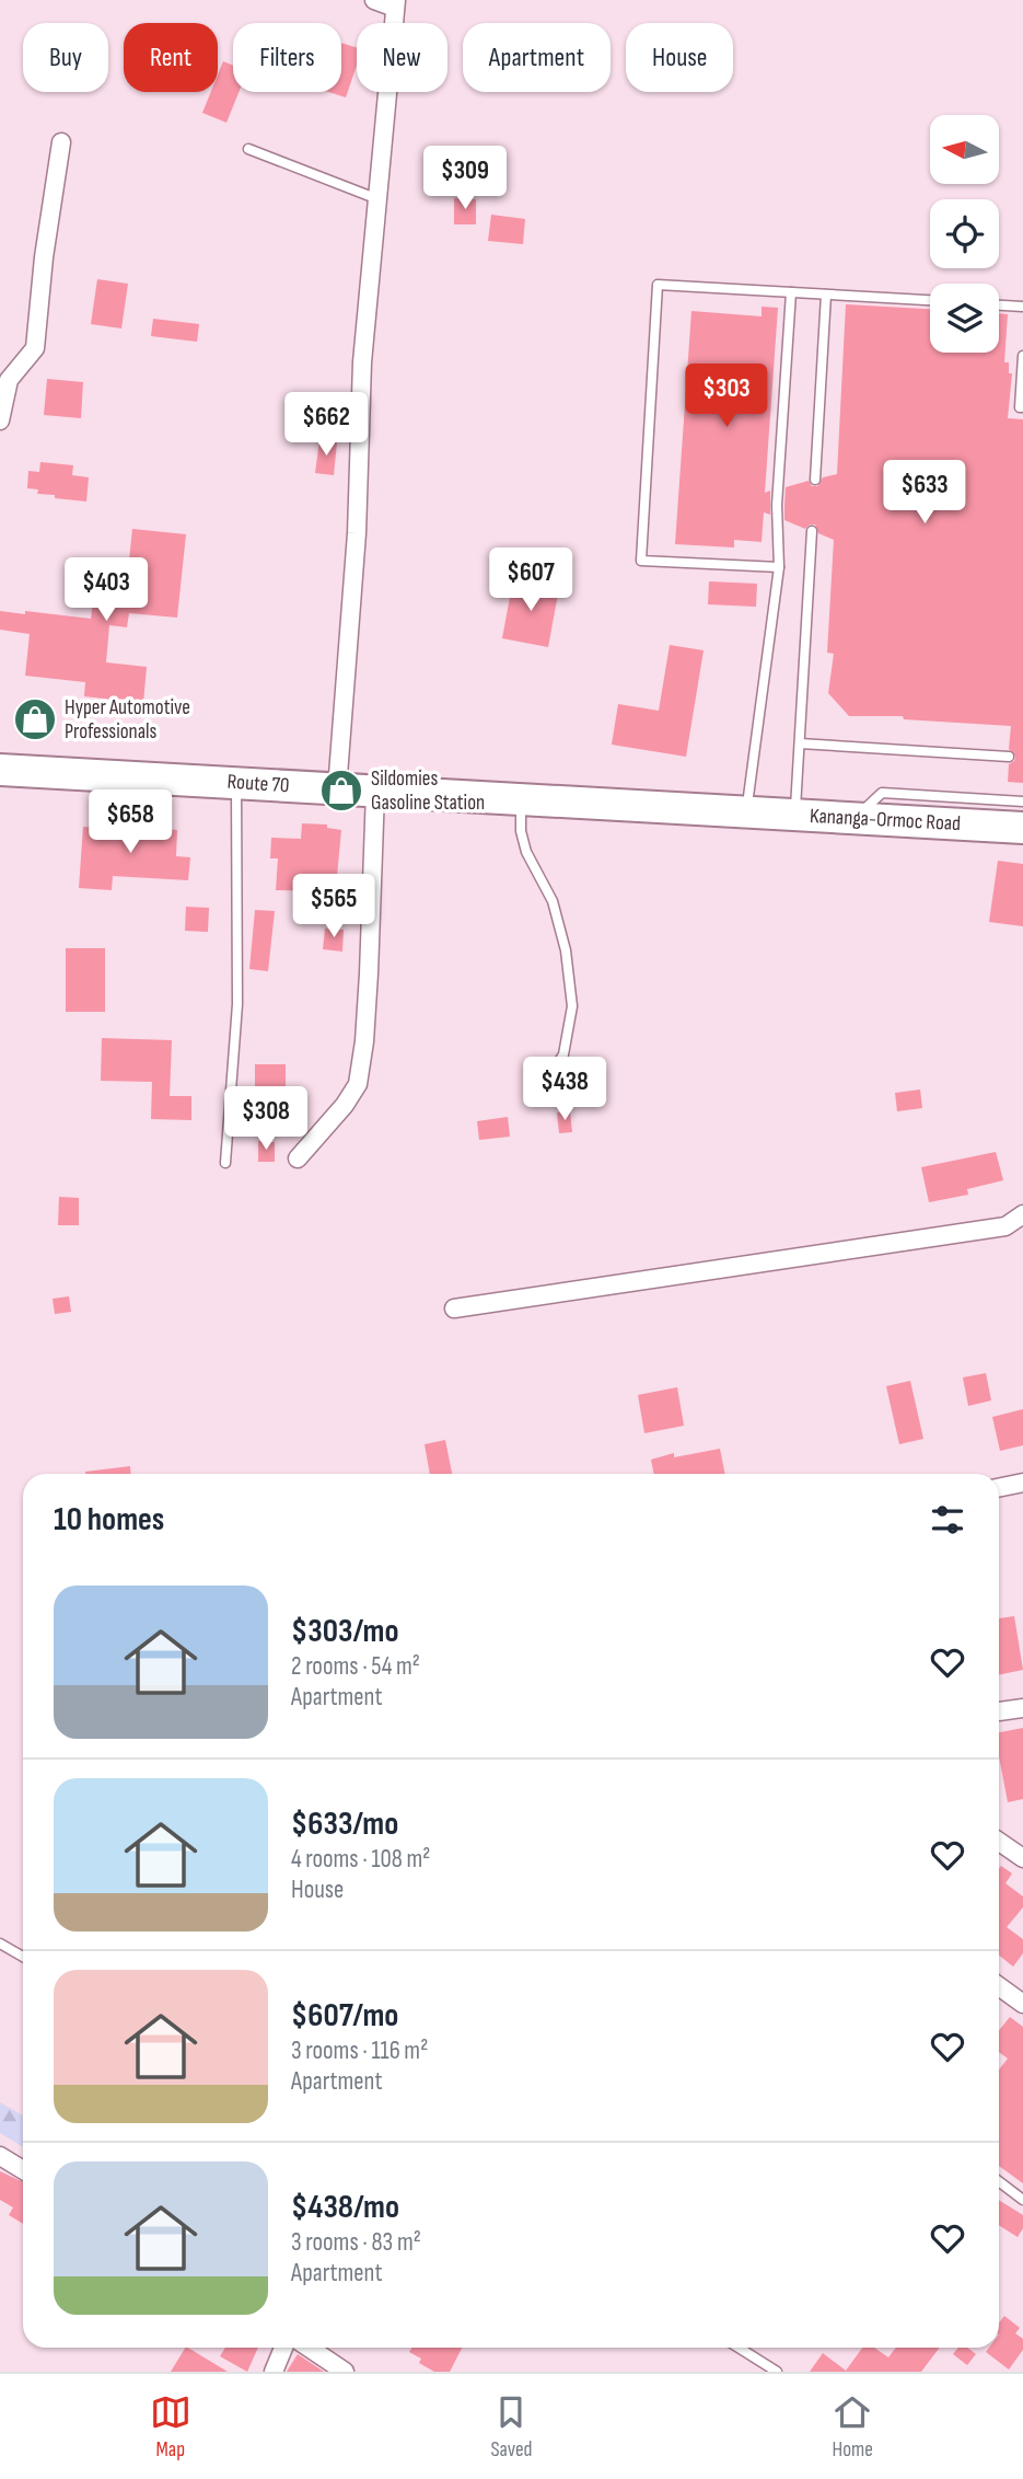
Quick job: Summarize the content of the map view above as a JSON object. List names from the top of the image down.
{
  "streets": {
    "highway": ["Route 70", "Kananga-Ormoc Road"]
  },
  "crossings": [
    ["Route 70", "Kananga-Ormoc Road"]
  ],
  "places": {
    "shop": ["Hyper Automotive Professionals", "Sildomies Gasoline Station"]
  },
  "north": "left",
  "page": {
    "chip": [
      "Buy",
      "Rent",
      "Filters",
      "New",
      "Apartment",
      "House"
    ],
    "price": [
      "$309",
      "$303",
      "$662",
      "$633",
      "$607",
      "$403",
      "$658",
      "$565",
      "$438",
      "$308"
    ],
    "heading": "10 homes",
    "list": [
      {
        "name": "$303/mo",
        "note": "2 rooms · 54 m² · Apartment"
      },
      {
        "name": "$633/mo",
        "note": "4 rooms · 108 m² · House"
      },
      {
        "name": "$607/mo",
        "note": "3 rooms · 116 m² · Apartment"
      },
      {
        "name": "$438/mo",
        "note": "3 rooms · 83 m² · Apartment"
      }
    ],
    "tabs": ["Map", "Saved", "Home"]
  }
}
